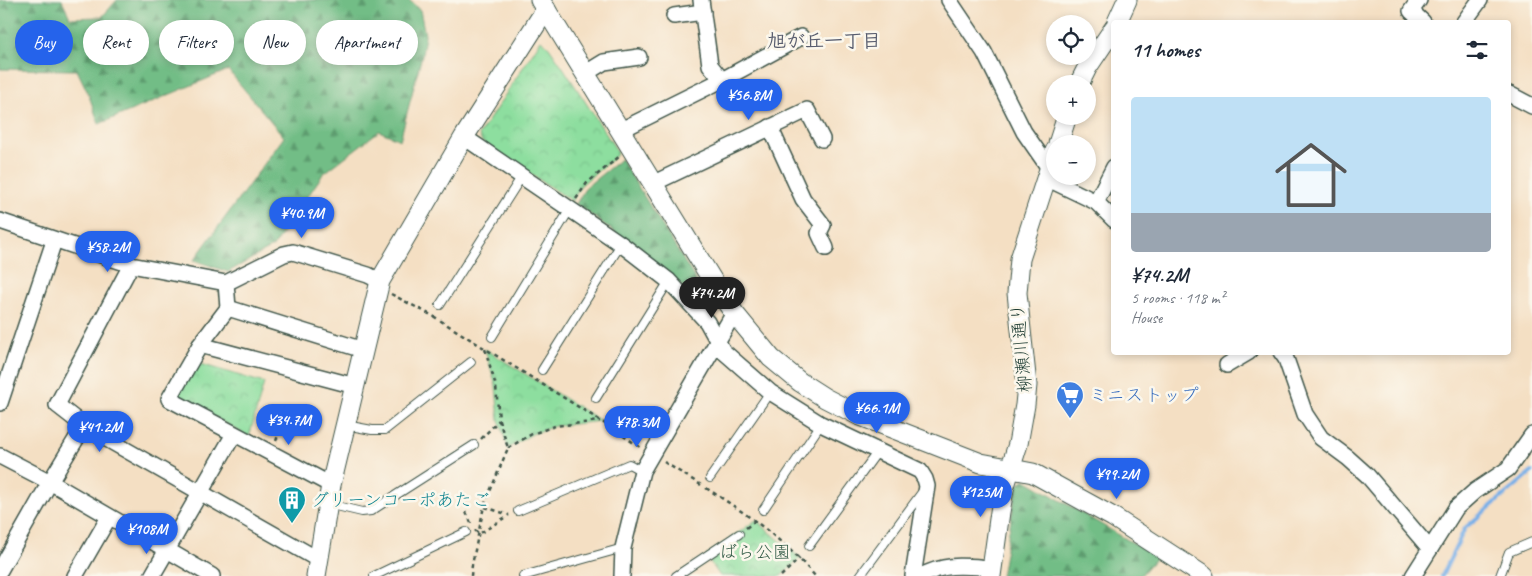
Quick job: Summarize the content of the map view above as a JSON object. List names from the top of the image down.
{
  "streets": {
    "street": ["柳瀬川通り"]
  },
  "districts": ["旭が丘一丁目"],
  "parks": ["ばら公園"],
  "places": {
    "supermarket": ["ミニストップ"],
    "building": ["グリーンコーポあたご"]
  },
  "page": {
    "map_buttons": ["+", "−"],
    "chip": [
      "Buy",
      "Rent",
      "Filters",
      "New",
      "Apartment"
    ],
    "heading": "11 homes",
    "price": [
      "¥56.8M",
      "¥40.9M",
      "¥58.2M",
      "¥74.2M",
      "¥66.1M",
      "¥34.7M",
      "¥78.3M",
      "¥41.2M",
      "¥99.2M",
      "¥125M",
      "¥108M"
    ],
    "list": [
      {
        "name": "¥74.2M",
        "note": "5 rooms · 118 m² · House"
      }
    ]
  }
}
